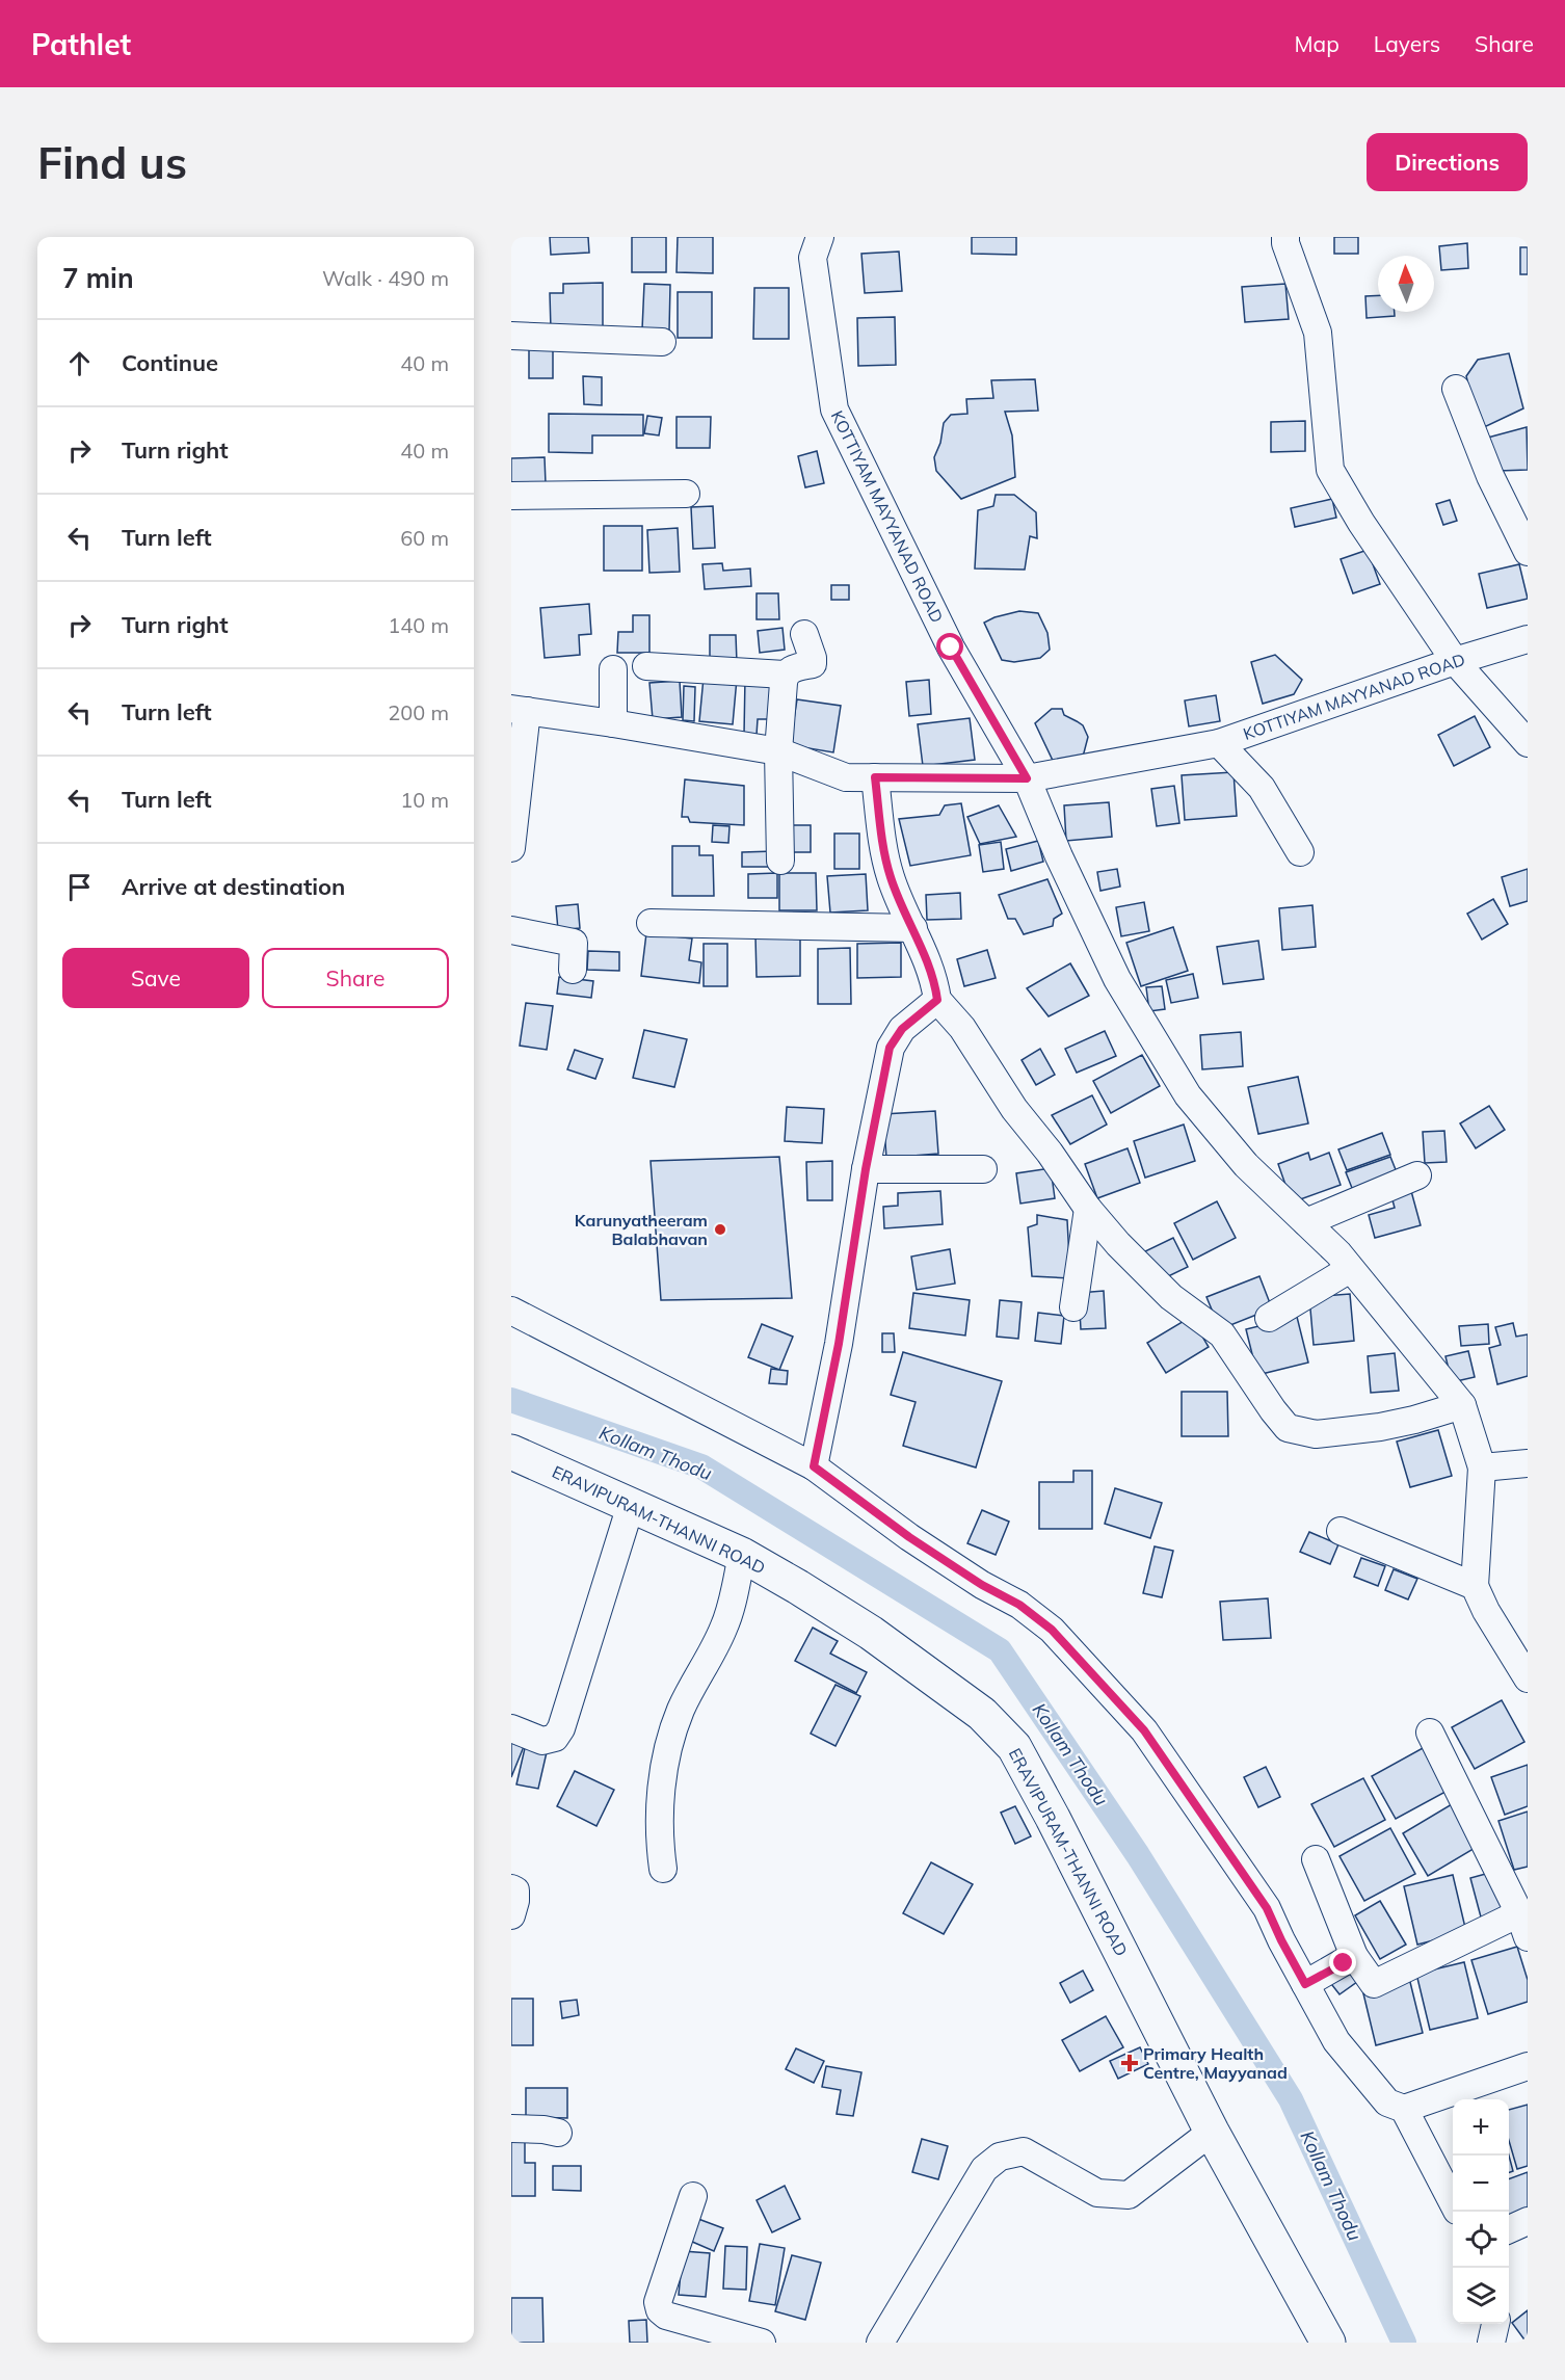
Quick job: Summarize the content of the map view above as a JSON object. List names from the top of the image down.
{
  "streets": {
    "main road": ["ERAVIPURAM-THANNI ROAD"],
    "street": ["KOTTIYAM MAYYANAD ROAD"]
  },
  "water": ["Kollam Thodu"],
  "places": {
    "other": ["Karunyatheeram Balabhavan"],
    "health": ["Primary Health Centre, Mayyanad"]
  },
  "north": "top",
  "page": {
    "header": "Pathlet",
    "nav": ["Map", "Layers", "Share"],
    "buttons": [
      "Directions",
      ["Save", "Share"]
    ],
    "title": "Find us",
    "heading": ["7 min", "Walk · 490 m"],
    "list": [
      ["Continue", "40 m"],
      ["Turn right", "40 m"],
      ["Turn left", "60 m"],
      ["Turn right", "140 m"],
      ["Turn left", "200 m"],
      ["Turn left", "10 m"],
      "Arrive at destination"
    ],
    "map_buttons": ["+", "−"]
  }
}
